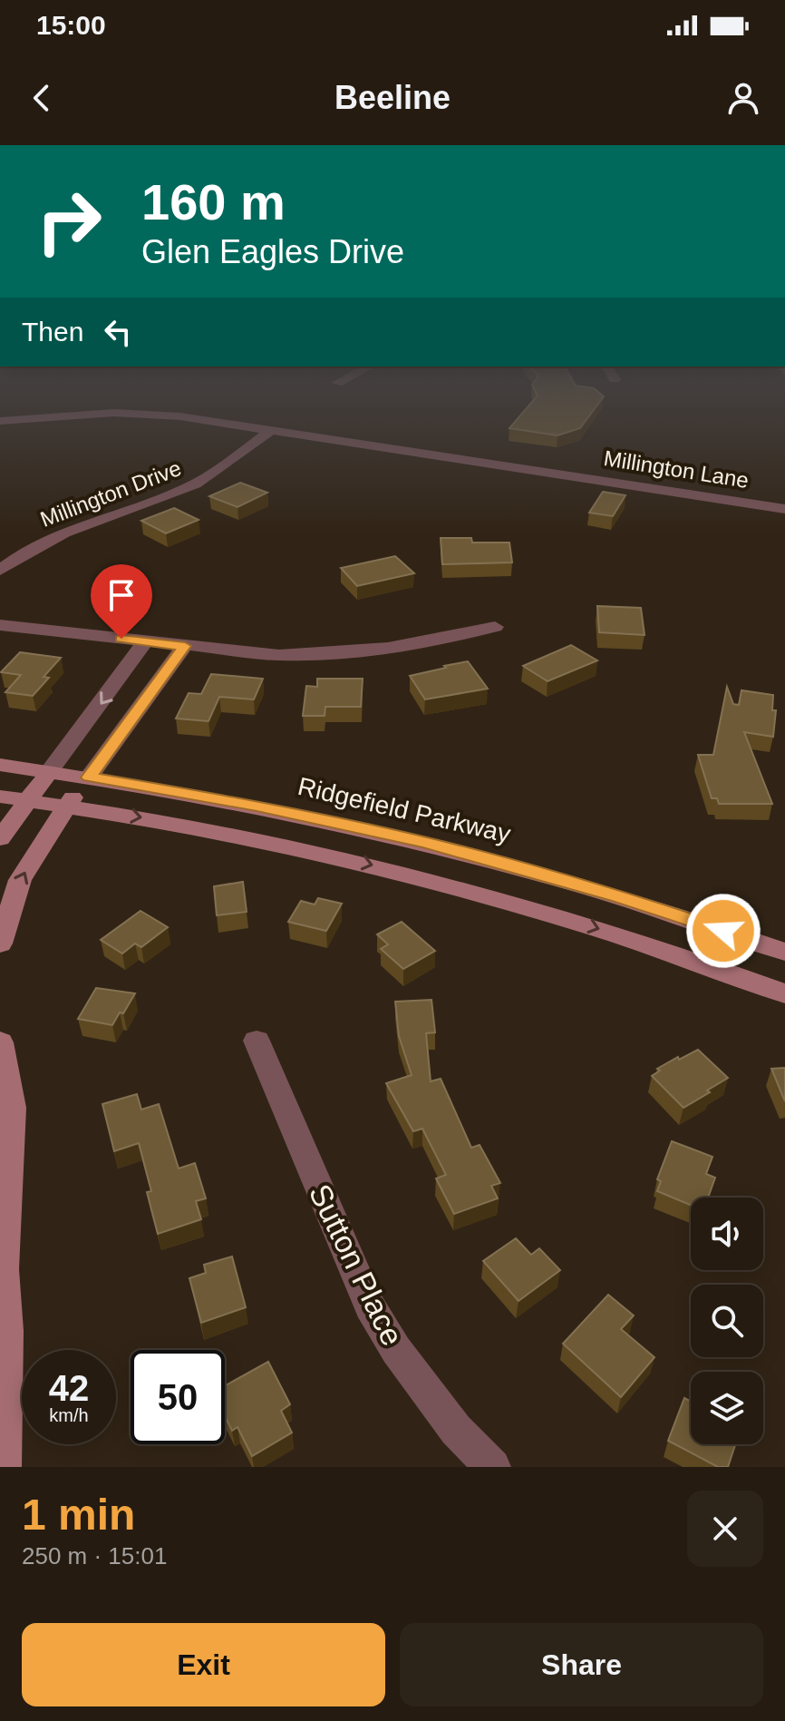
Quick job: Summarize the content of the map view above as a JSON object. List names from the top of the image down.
{
  "streets": {
    "main road": ["Ridgefield Parkway"],
    "street": ["Millington Lane", "Millington Drive", "Sutton Place"]
  },
  "crossings": [
    ["Millington Lane", "Millington Drive"]
  ],
  "page": {
    "status": "15:00",
    "header": "Beeline",
    "turn": ["160 m", "Glen Eagles Drive"],
    "then": "Then",
    "speed": "42 km/h",
    "limit": "50",
    "heading": ["1 min", "250 m · 15:01"],
    "buttons": ["Exit", "Share"]
  }
}
